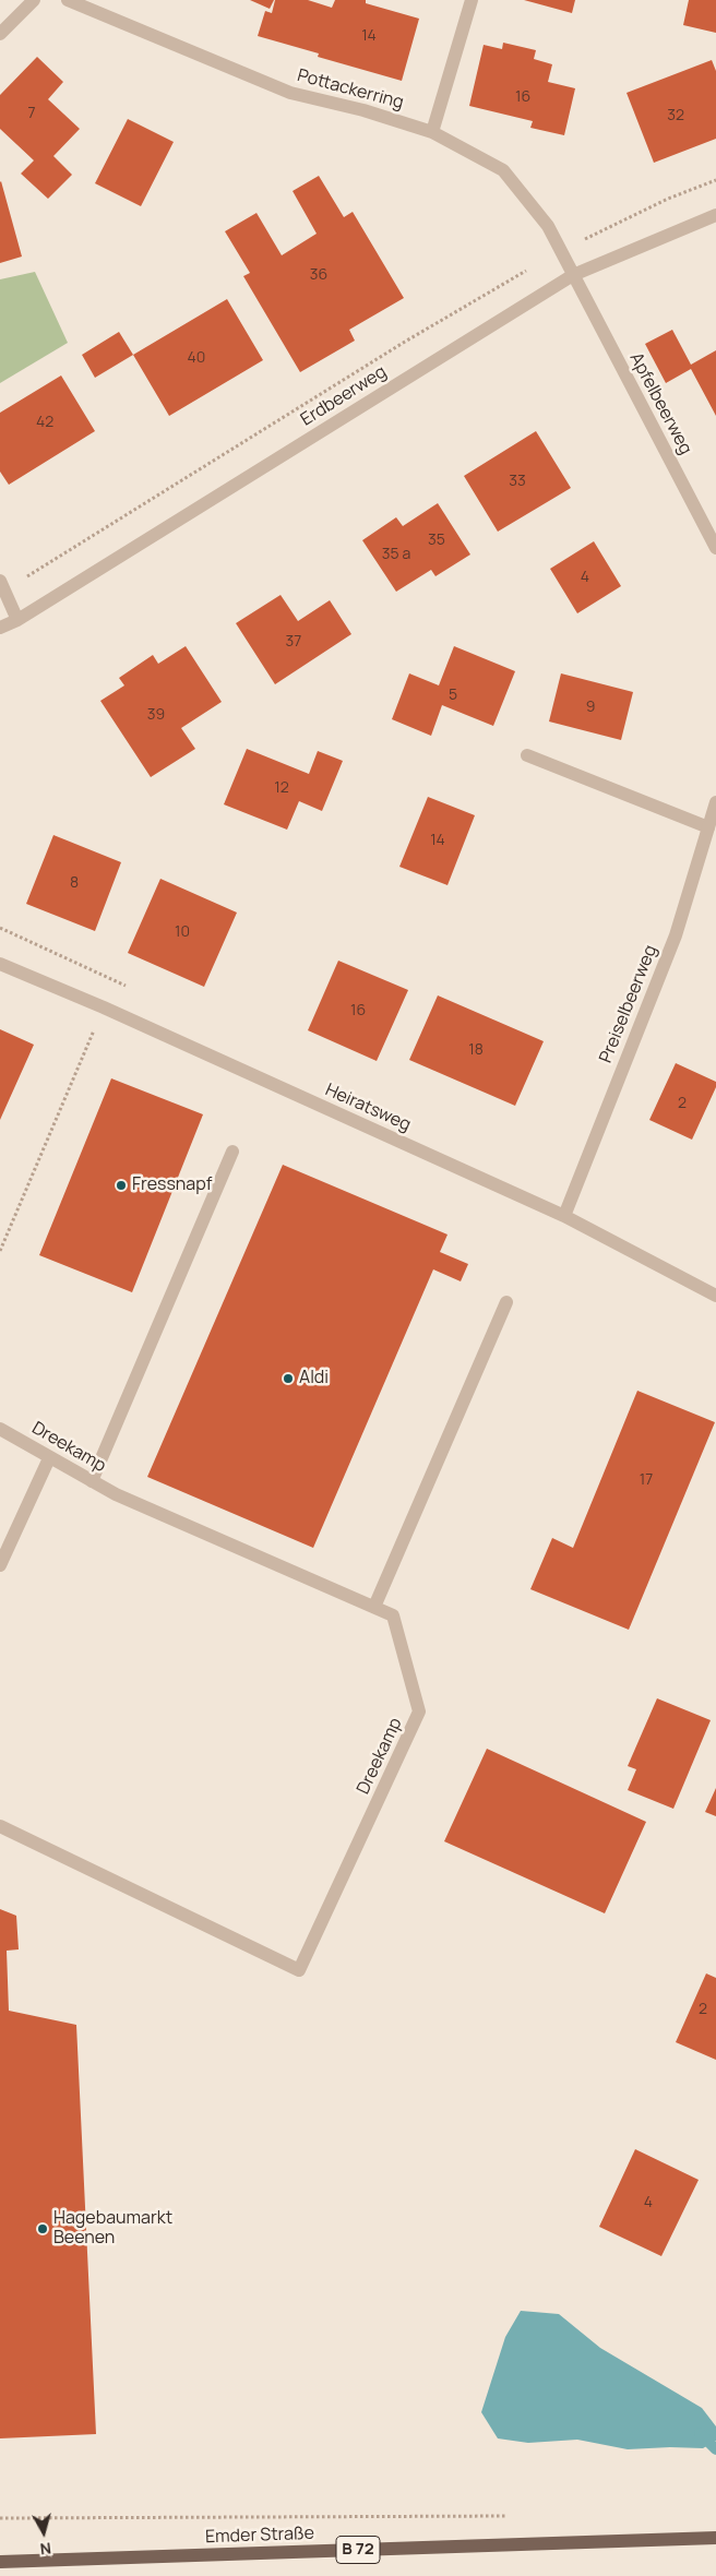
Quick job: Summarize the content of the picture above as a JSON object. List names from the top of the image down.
{
  "streets": {
    "main road": ["Emder Straße", "B 72"],
    "street": [
      "Pottackerring",
      "Erdbeerweg",
      "Apfelbeerweg",
      "Preiselbeerweg",
      "Heiratsweg",
      "Dreekamp"
    ]
  },
  "crossings": [
    ["Pottackerring", "Erdbeerweg"],
    ["Pottackerring", "Apfelbeerweg"],
    ["Erdbeerweg", "Apfelbeerweg"],
    ["Preiselbeerweg", "Heiratsweg"]
  ],
  "places": ["Fressnapf", "Aldi", "Hagebaumarkt Beenen"],
  "house_numbers": [
    "14",
    "16",
    "7",
    "32",
    "36",
    "40",
    "42",
    "33",
    "35",
    "35 a",
    "4",
    "37",
    "5",
    "9",
    "39",
    "12",
    "14",
    "8",
    "10",
    "16",
    "18",
    "2",
    "17",
    "2",
    "4"
  ],
  "north": "bottom"
}
